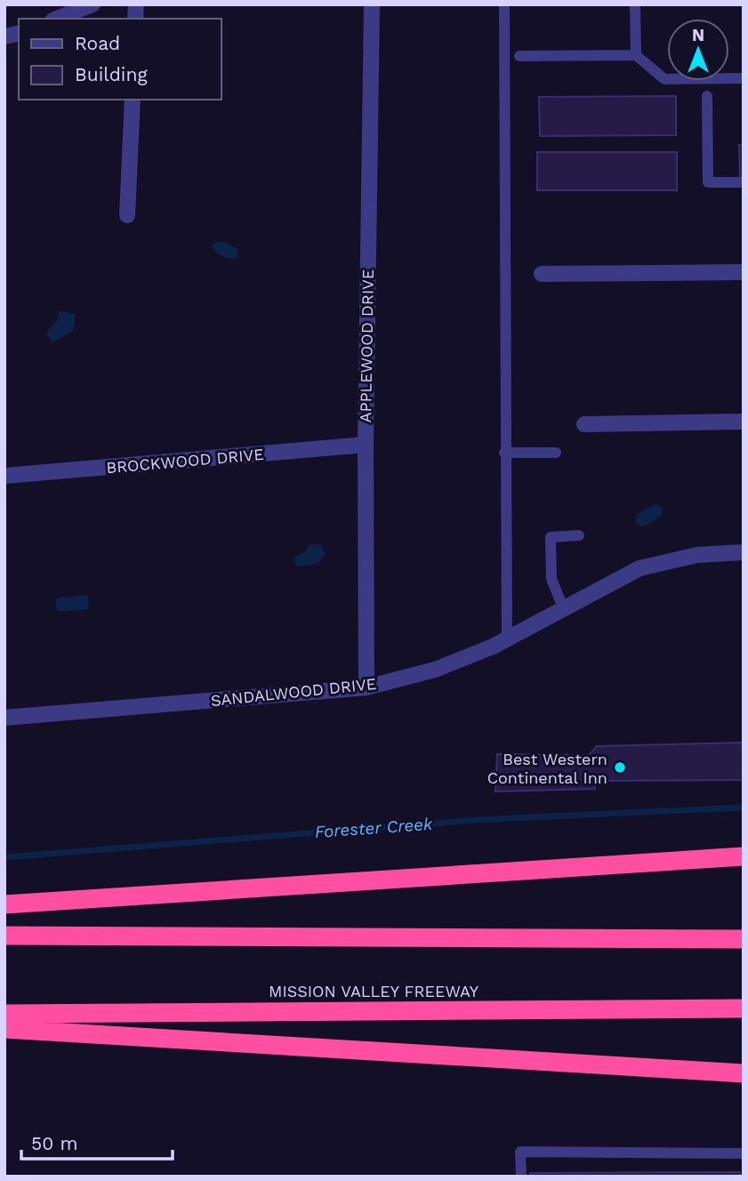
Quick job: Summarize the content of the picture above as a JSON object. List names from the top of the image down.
{
  "streets": {
    "highway": ["MISSION VALLEY FREEWAY"],
    "street": ["APPLEWOOD DRIVE", "BROCKWOOD DRIVE", "SANDALWOOD DRIVE"]
  },
  "crossings": [
    ["APPLEWOOD DRIVE", "BROCKWOOD DRIVE"],
    ["APPLEWOOD DRIVE", "SANDALWOOD DRIVE"]
  ],
  "water": ["Forester Creek"],
  "places": ["Best Western Continental Inn"],
  "legend": ["Road", "Building"],
  "scale_bar": "50 m",
  "north": "top"
}
